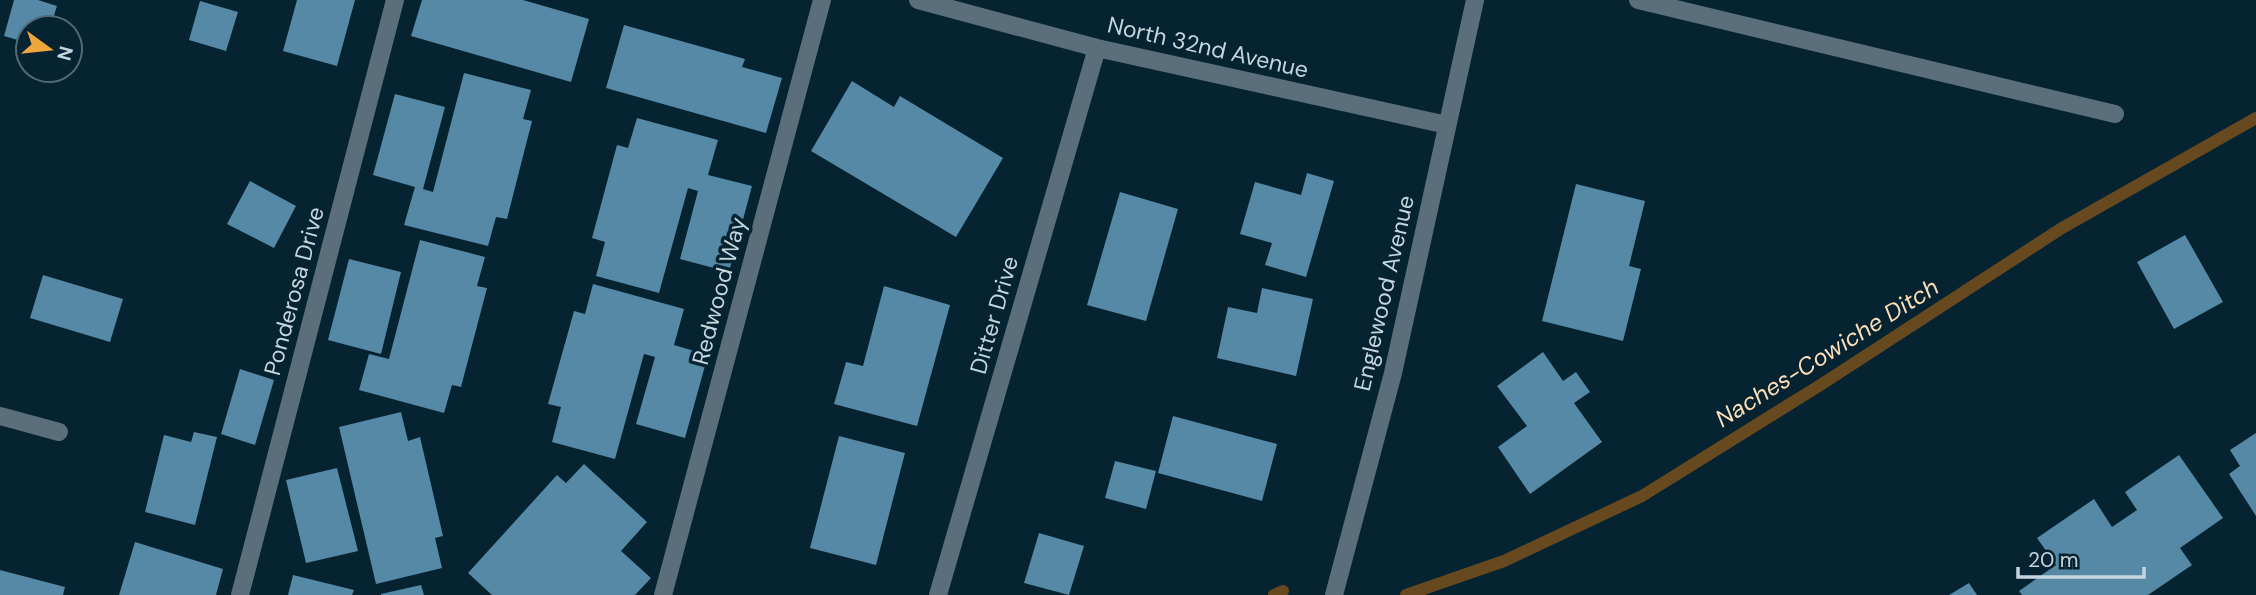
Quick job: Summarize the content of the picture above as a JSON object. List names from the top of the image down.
{
  "streets": {
    "street": [
      "North 32nd Avenue",
      "Ponderosa Drive",
      "Redwood Way",
      "Englewood Avenue",
      "Ditter Drive"
    ]
  },
  "crossings": [
    ["North 32nd Avenue", "Englewood Avenue"],
    ["North 32nd Avenue", "Ditter Drive"]
  ],
  "water": ["Naches-Cowiche Ditch"],
  "scale_bar": "20 m",
  "north": "right"
}
